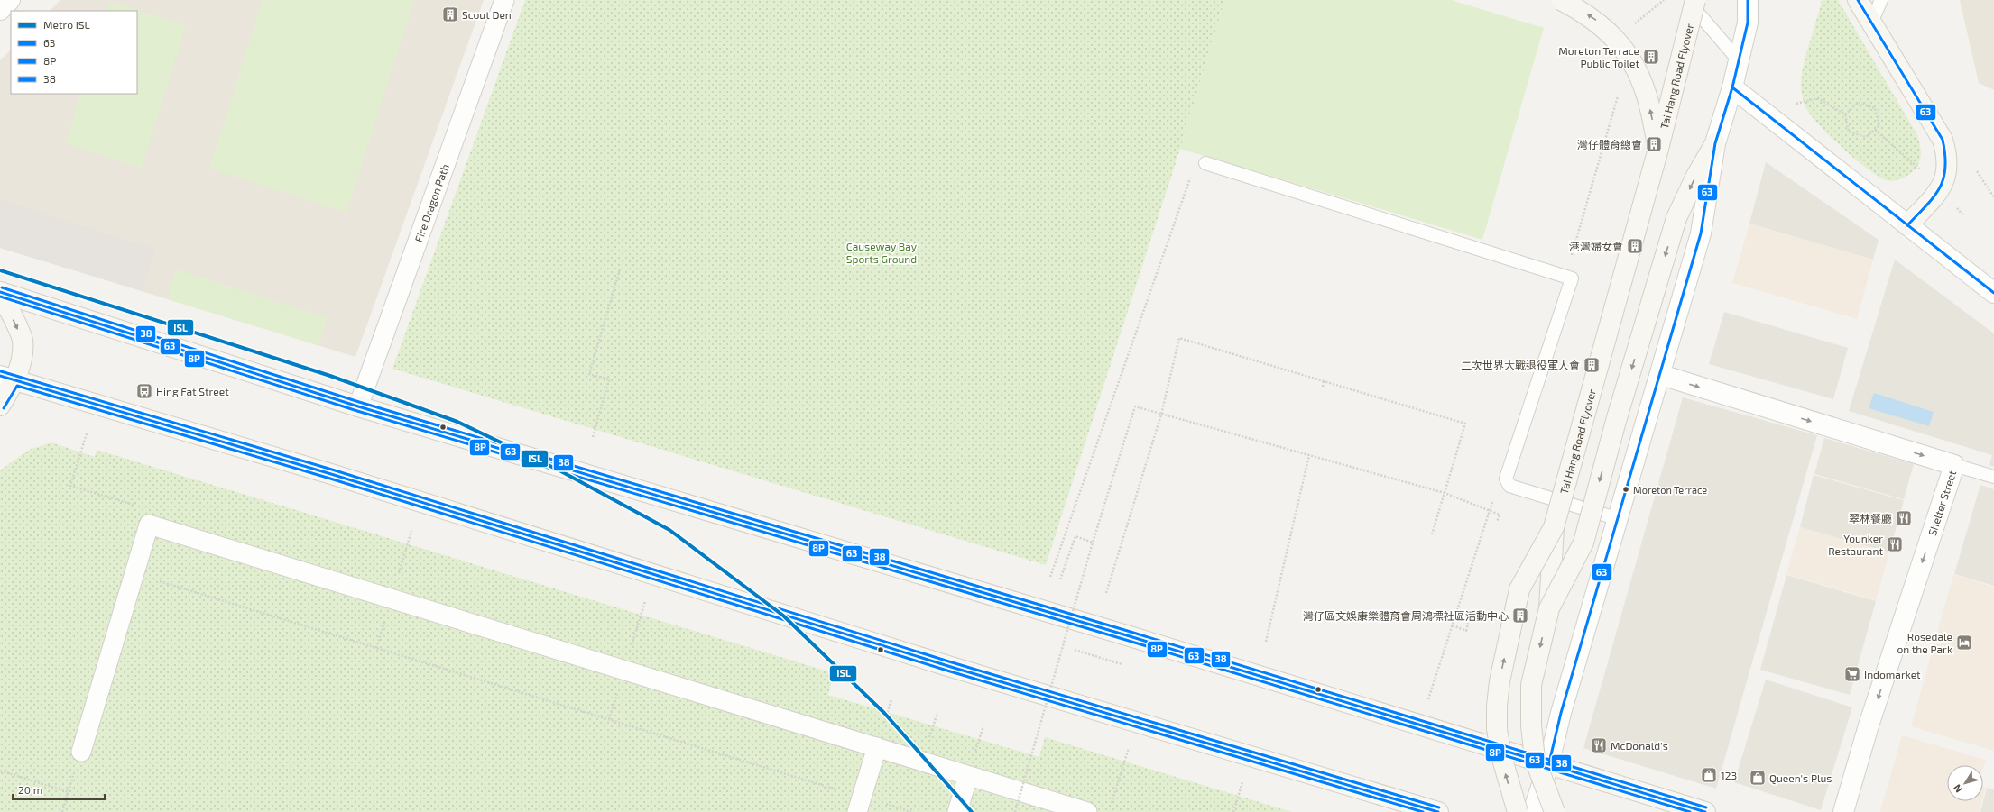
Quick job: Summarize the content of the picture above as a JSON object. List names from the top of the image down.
{
  "streets": {
    "main road": ["Tai Hang Road Flyover"],
    "street": ["Fire Dragon Path", "Shelter Street"]
  },
  "parks": ["Causeway Bay Sports Ground"],
  "places": {
    "building": [
      "Scout Den",
      "Moreton Terrace Public Toilet",
      "灣仔體育總會",
      "港灣婦女會",
      "二次世界大戰退役軍人會",
      "灣仔區文娛康樂體育會周鴻標社區活動中心"
    ],
    "bus stop": ["Hing Fat Street"],
    "other": ["Moreton Terrace"],
    "restaurant": ["翠林餐廳", "Younker Restaurant", "McDonald's"],
    "hotel": ["Rosedale on the Park"],
    "supermarket": ["Indomarket"],
    "shop": ["123", "Queen's Plus"]
  },
  "lines": [
    "transit line 63",
    "metro line ISL",
    "transit line 38",
    "transit line 8P"
  ],
  "legend": [
    "Metro ISL",
    "63",
    "8P",
    "38"
  ],
  "scale_bar": "20 m",
  "north": "bottom left"
}
